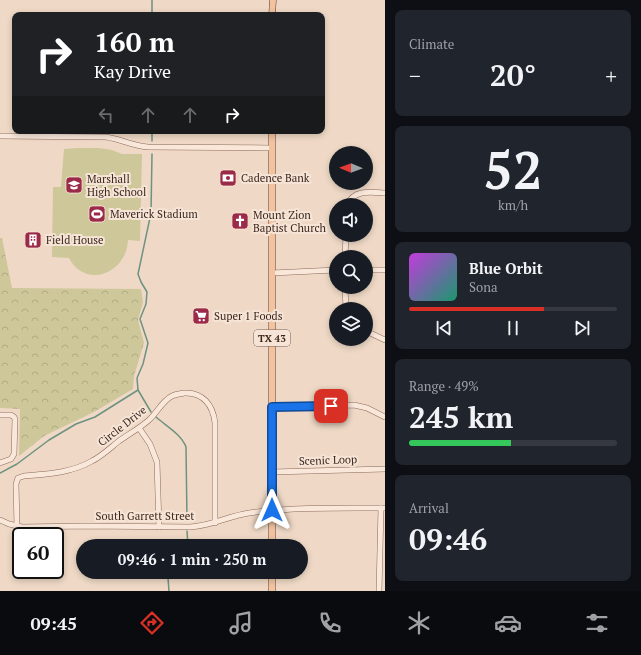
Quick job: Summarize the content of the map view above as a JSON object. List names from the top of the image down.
{
  "streets": {
    "main road": ["TX 43"],
    "street": ["Circle Drive", "Scenic Loop", "South Garrett Street"]
  },
  "crossings": [
    ["TX 43", "Scenic Loop"],
    ["TX 43", "South Garrett Street"],
    ["Circle Drive", "South Garrett Street"]
  ],
  "places": {
    "bank": ["Cadence Bank"],
    "school or university": ["Marshall High School"],
    "sports": ["Maverick Stadium"],
    "church": ["Mount Zion Baptist Church"],
    "building": ["Field House"],
    "supermarket": ["Super 1 Foods"]
  },
  "north": "left",
  "page": {
    "tile": [
      "Climate",
      ["52", "km/h"],
      ["Range · 49%", "245 km"],
      ["Arrival", "09:46"]
    ],
    "turn": ["160 m", "Kay Drive"],
    "heat": ["−", "20°", "+"],
    "song": ["Blue Orbit", "Sona"],
    "limit": "60",
    "trip": "09:46 · 1 min · 250 m",
    "tabs": "09:45"
  }
}
